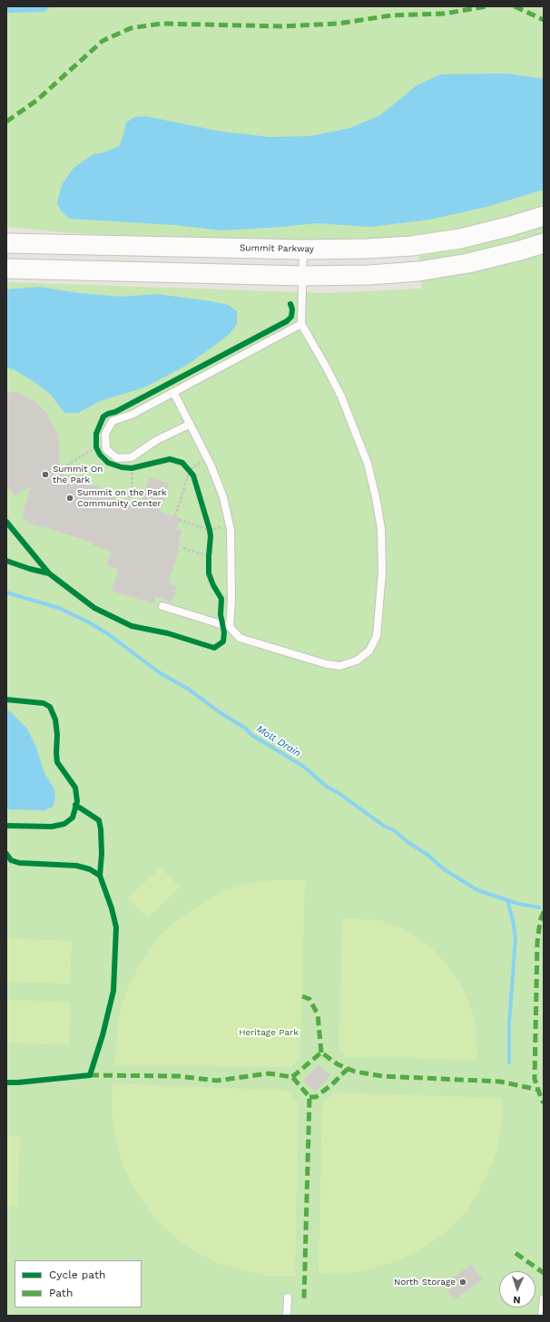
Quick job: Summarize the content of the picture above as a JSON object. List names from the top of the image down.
{
  "streets": {
    "street": ["Summit Parkway"]
  },
  "water": ["Mott Drain"],
  "parks": ["Heritage Park"],
  "places": ["Summit On the Park", "Summit on the Park Community Center", "North Storage"],
  "legend": ["Cycle path", "Path"],
  "north": "bottom"
}
